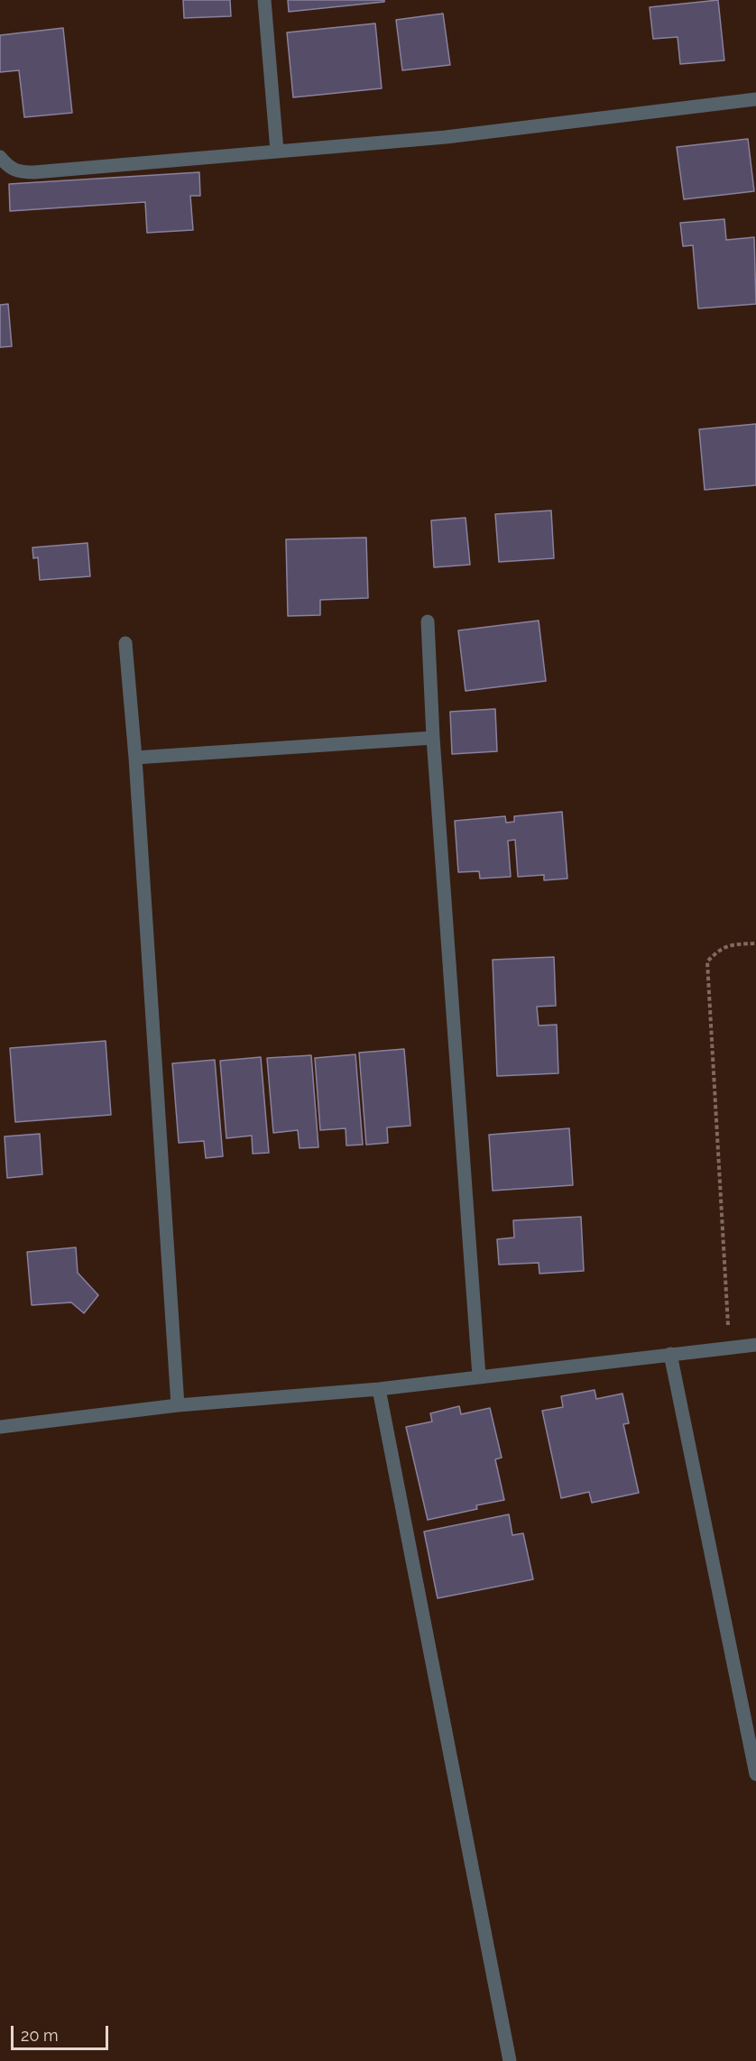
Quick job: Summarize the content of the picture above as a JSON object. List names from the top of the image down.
{
  "scale_bar": "20 m"
}
